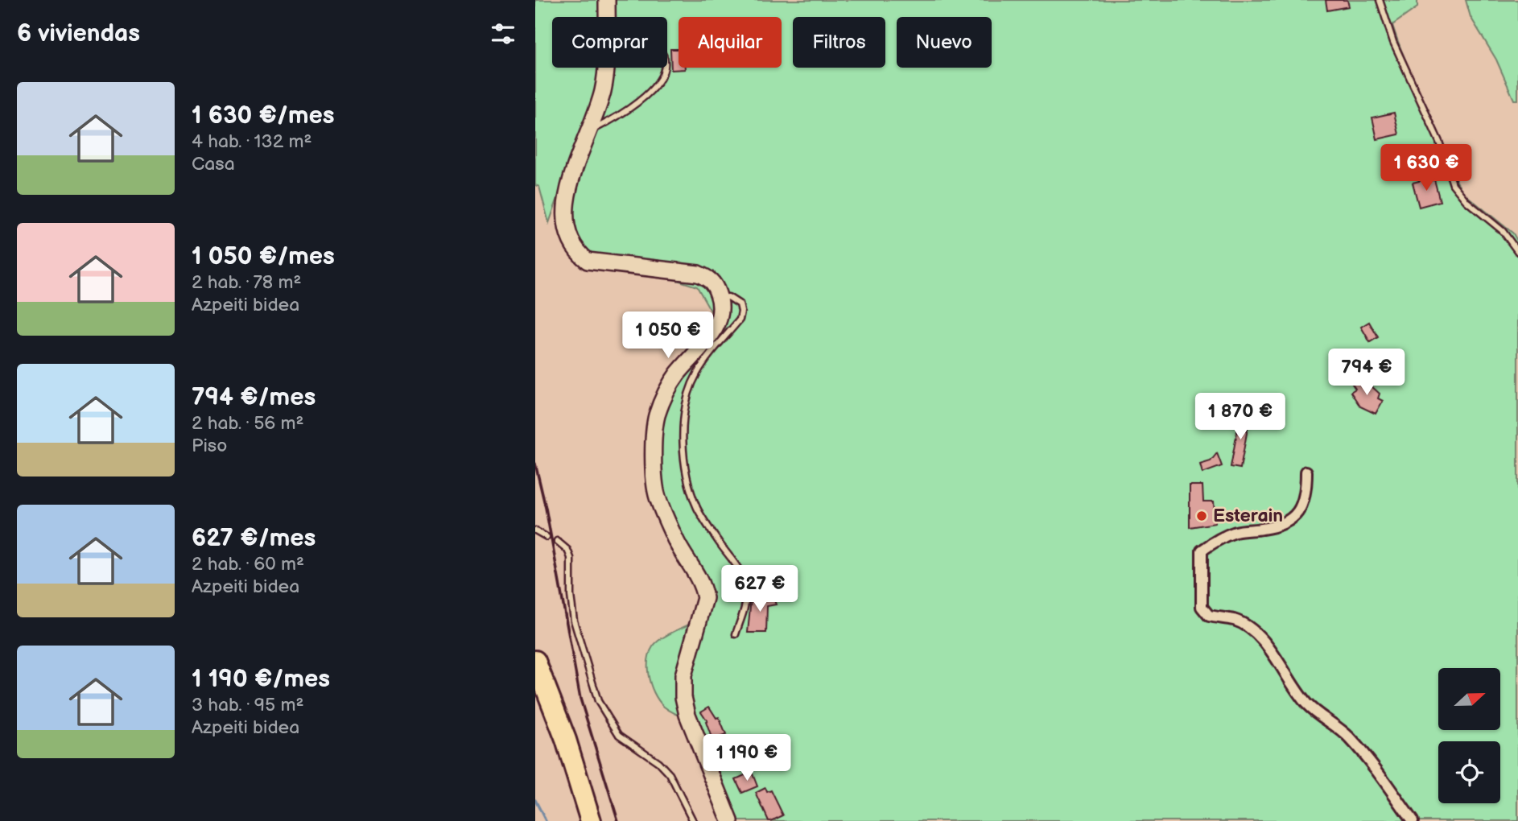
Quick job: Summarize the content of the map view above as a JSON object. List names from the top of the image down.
{
  "places": ["Esterain"],
  "north": "right",
  "page": {
    "heading": "6 viviendas",
    "chip": [
      "Comprar",
      "Alquilar",
      "Filtros",
      "Nuevo"
    ],
    "list": [
      {
        "name": "1 630 €/mes",
        "note": "4 hab. · 132 m² · Casa"
      },
      {
        "name": "1 050 €/mes",
        "note": "2 hab. · 78 m² · Azpeiti bidea"
      },
      {
        "name": "794 €/mes",
        "note": "2 hab. · 56 m² · Piso"
      },
      {
        "name": "627 €/mes",
        "note": "2 hab. · 60 m² · Azpeiti bidea"
      },
      {
        "name": "1 190 €/mes",
        "note": "3 hab. · 95 m² · Azpeiti bidea"
      }
    ],
    "price": [
      "1 630 €",
      "1 050 €",
      "794 €",
      "1 870 €",
      "627 €",
      "1 190 €"
    ]
  }
}
